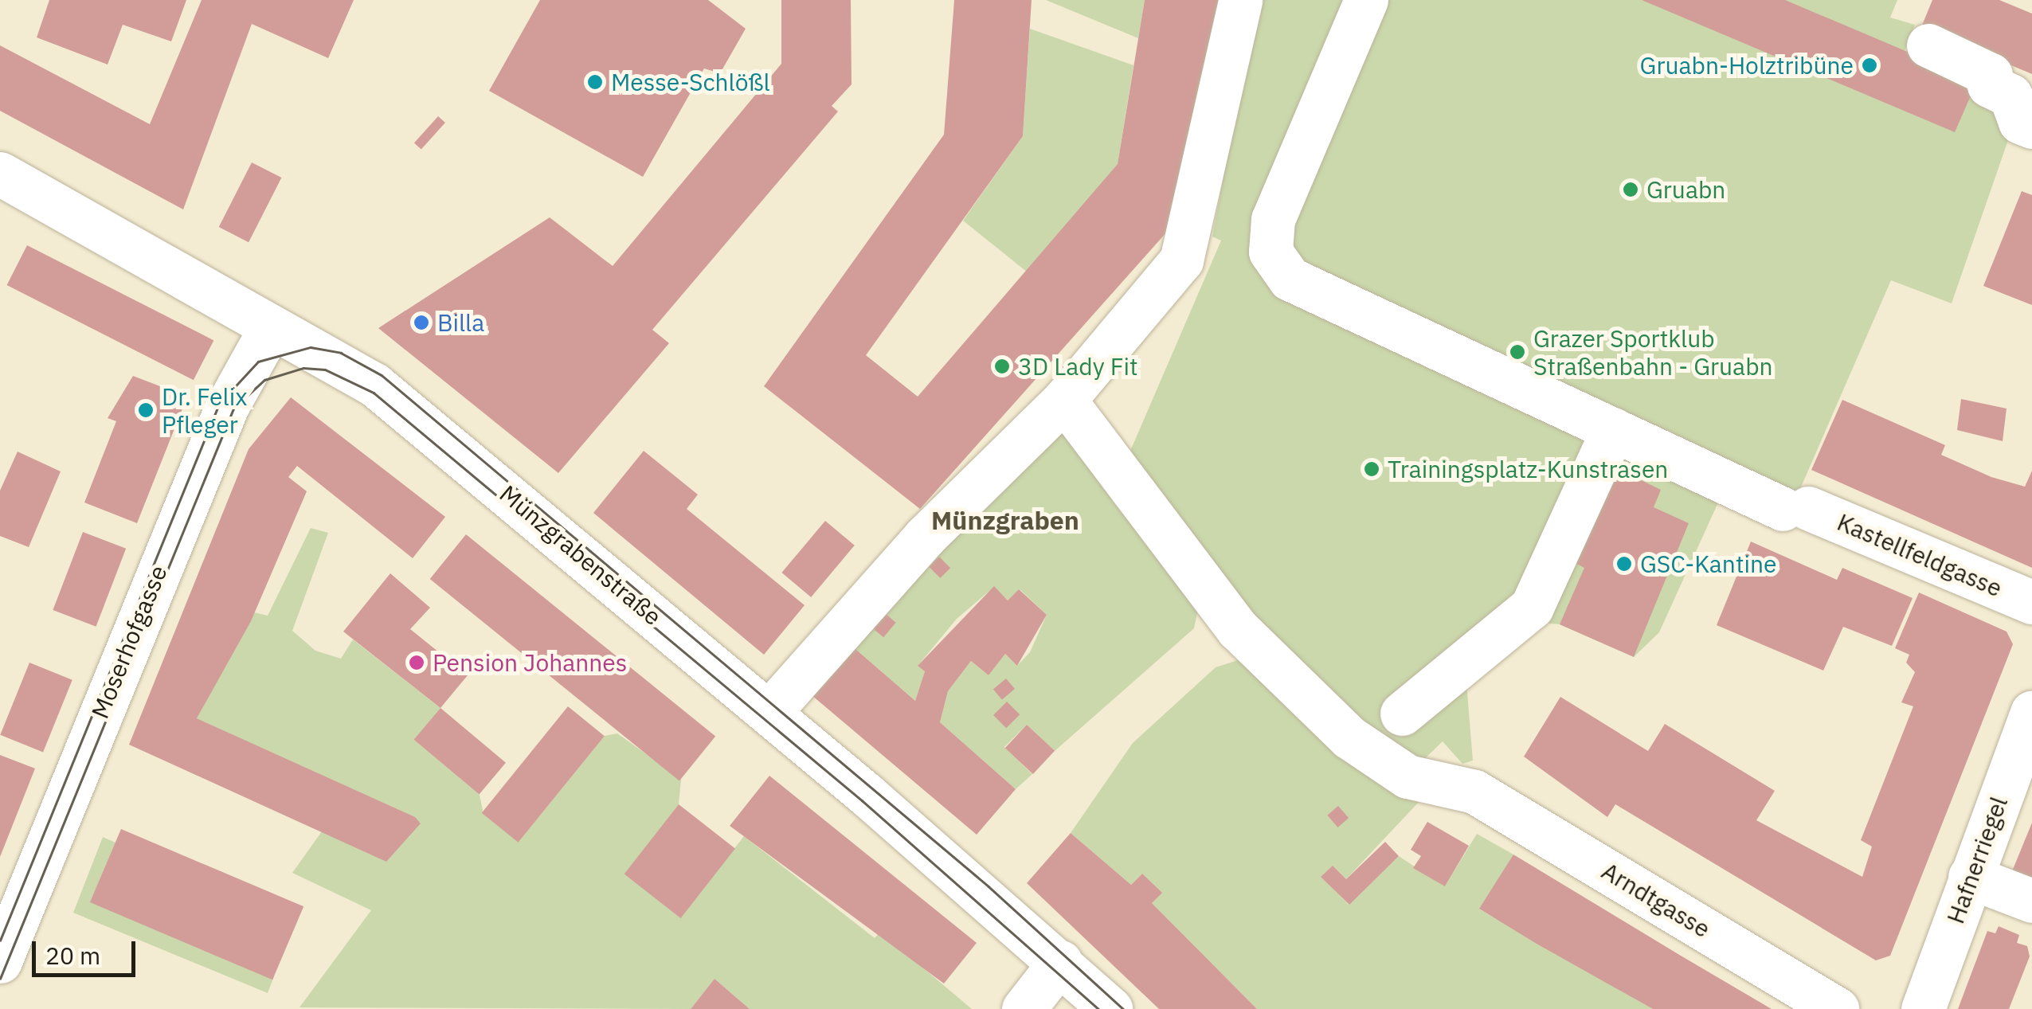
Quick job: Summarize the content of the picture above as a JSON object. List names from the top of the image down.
{
  "streets": {
    "street": [
      "Münzgrabenstraße",
      "Kastellfeldgasse",
      "Moserhofgasse",
      "Hafnerriegel",
      "Arndtgasse"
    ]
  },
  "crossings": [
    ["Münzgrabenstraße", "Moserhofgasse"]
  ],
  "districts": ["Münzgraben"],
  "places": [
    "Gruabn-Holztribüne",
    "Messe-Schlößl",
    "Gruabn",
    "Billa",
    "Grazer Sportklub Straßenbahn - Gruabn",
    "3D Lady Fit",
    "Dr. Felix Pfleger",
    "Trainingsplatz-Kunstrasen",
    "GSC-Kantine",
    "Pension Johannes"
  ],
  "scale_bar": "20 m"
}
